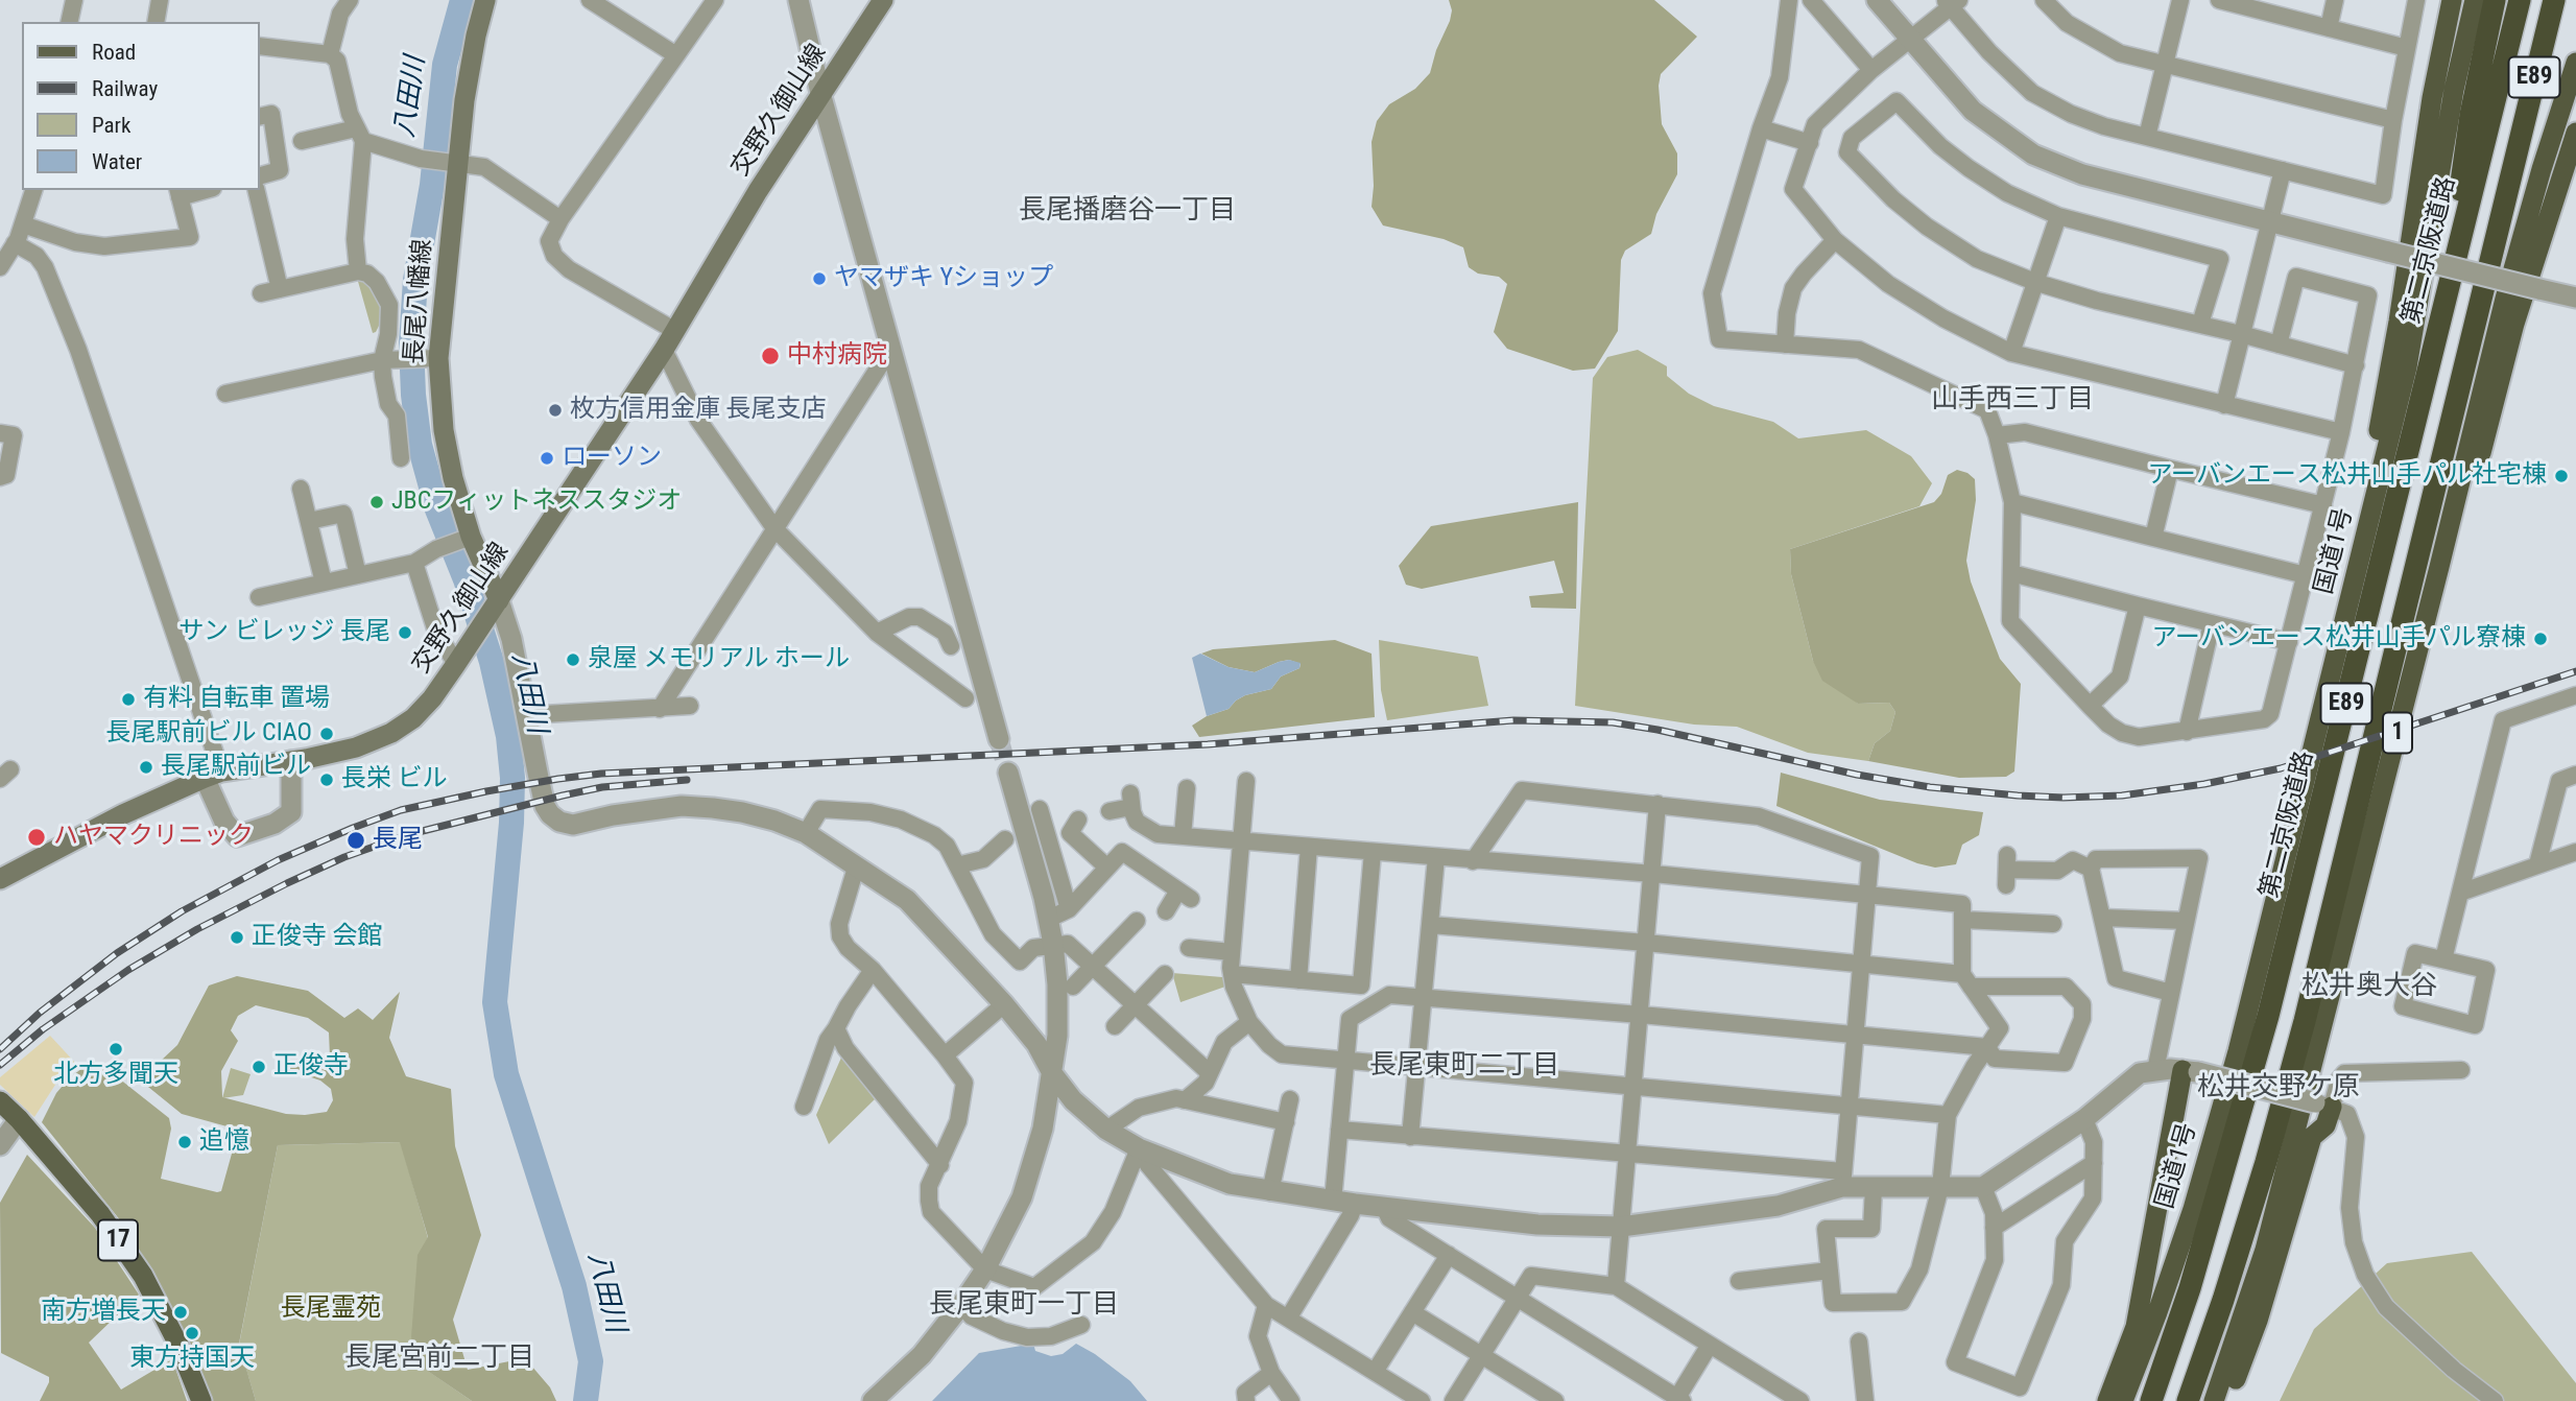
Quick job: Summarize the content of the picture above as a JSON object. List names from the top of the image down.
{
  "streets": {
    "highway": [
      "E89",
      "第二京阪道路",
      "国道1号",
      "1"
    ],
    "main road": ["交野久御山線", "長尾八幡線", "17"]
  },
  "crossings": [
    ["交野久御山線", "長尾八幡線"]
  ],
  "districts": [
    "長尾播磨谷一丁目",
    "山手西三丁目",
    "松井奥大谷",
    "長尾東町二丁目",
    "松井交野ケ原",
    "長尾東町一丁目",
    "長尾宮前二丁目"
  ],
  "water": ["八田川"],
  "parks": ["長尾霊苑"],
  "places": [
    "ヤマザキ Yショップ",
    "中村病院",
    "枚方信用金庫 長尾支店",
    "ローソン",
    "アーバンエース松井山手パル社宅棟",
    "JBCフィットネススタジオ",
    "サン ビレッジ 長尾",
    "アーバンエース松井山手パル寮棟",
    "泉屋 メモリアル ホール",
    "有料 自転車 置場",
    "長尾駅前ビル CIAO",
    "長尾駅前ビル",
    "長栄 ビル",
    "ハヤマクリニック",
    "長尾",
    "正俊寺 会館",
    "北方多聞天",
    "正俊寺",
    "追憶",
    "南方増長天",
    "東方持国天"
  ],
  "legend": [
    "Road",
    "Railway",
    "Park",
    "Water"
  ]
}
